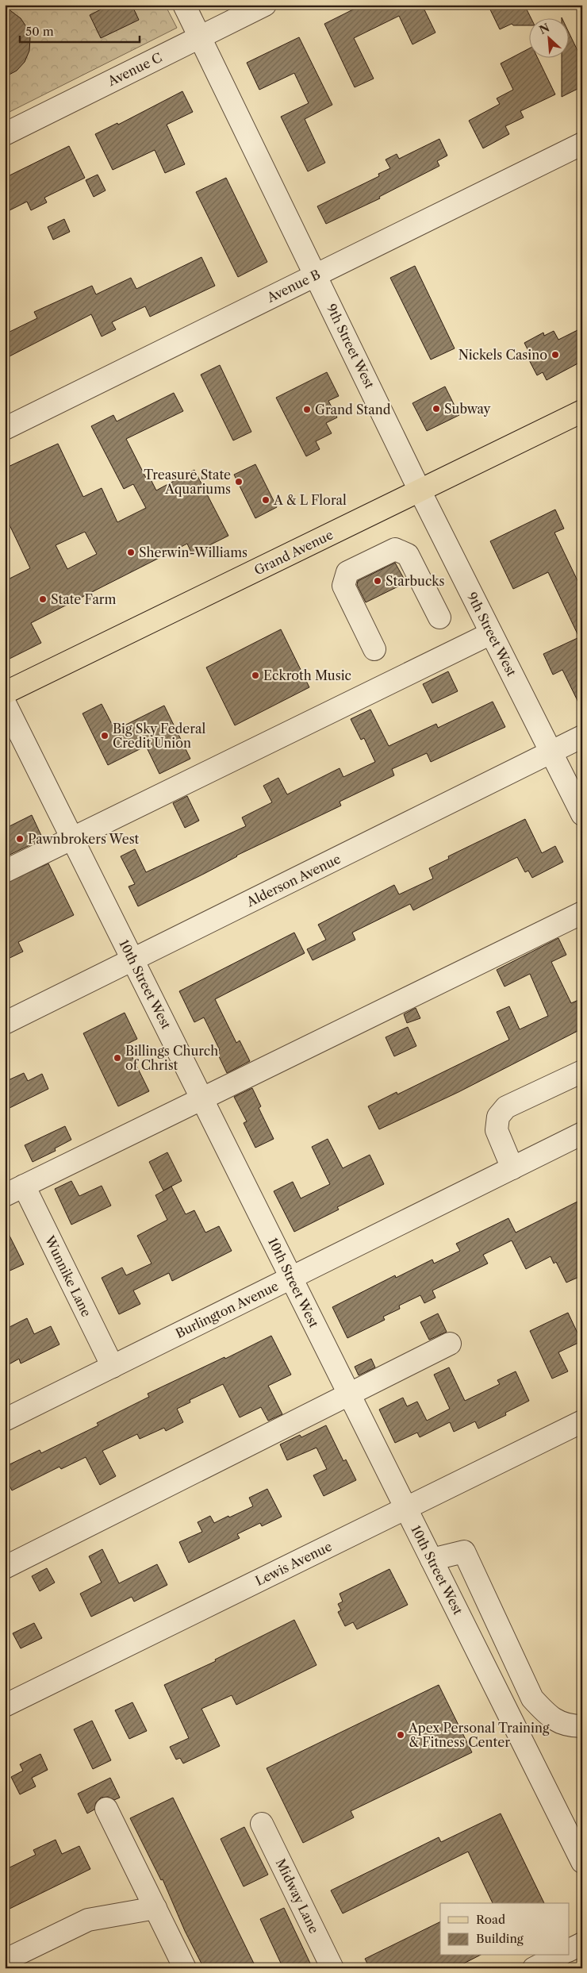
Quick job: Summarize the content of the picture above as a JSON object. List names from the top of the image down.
{
  "streets": {
    "main road": ["Grand Avenue"],
    "street": [
      "Avenue C",
      "Avenue B",
      "9th Street West",
      "Alderson Avenue",
      "10th Street West",
      "Wunnike Lane",
      "Burlington Avenue",
      "Lewis Avenue",
      "Midway Lane"
    ]
  },
  "crossings": [
    ["Avenue C", "9th Street West"],
    ["Avenue B", "9th Street West"],
    ["9th Street West", "Grand Avenue"],
    ["9th Street West", "Alderson Avenue"],
    ["Alderson Avenue", "10th Street West"],
    ["10th Street West", "Burlington Avenue"],
    ["10th Street West", "Lewis Avenue"],
    ["Wunnike Lane", "Burlington Avenue"]
  ],
  "places": [
    "Nickels Casino",
    "Subway",
    "Grand Stand",
    "Treasure State Aquariums",
    "A & L Floral",
    "Sherwin-Williams",
    "Starbucks",
    "State Farm",
    "Eckroth Music",
    "Big Sky Federal Credit Union",
    "Pawnbrokers West",
    "Billings Church of Christ",
    "Apex Personal Training & Fitness Center"
  ],
  "legend": ["Road", "Building"],
  "scale_bar": "50 m",
  "north": "top left"
}
